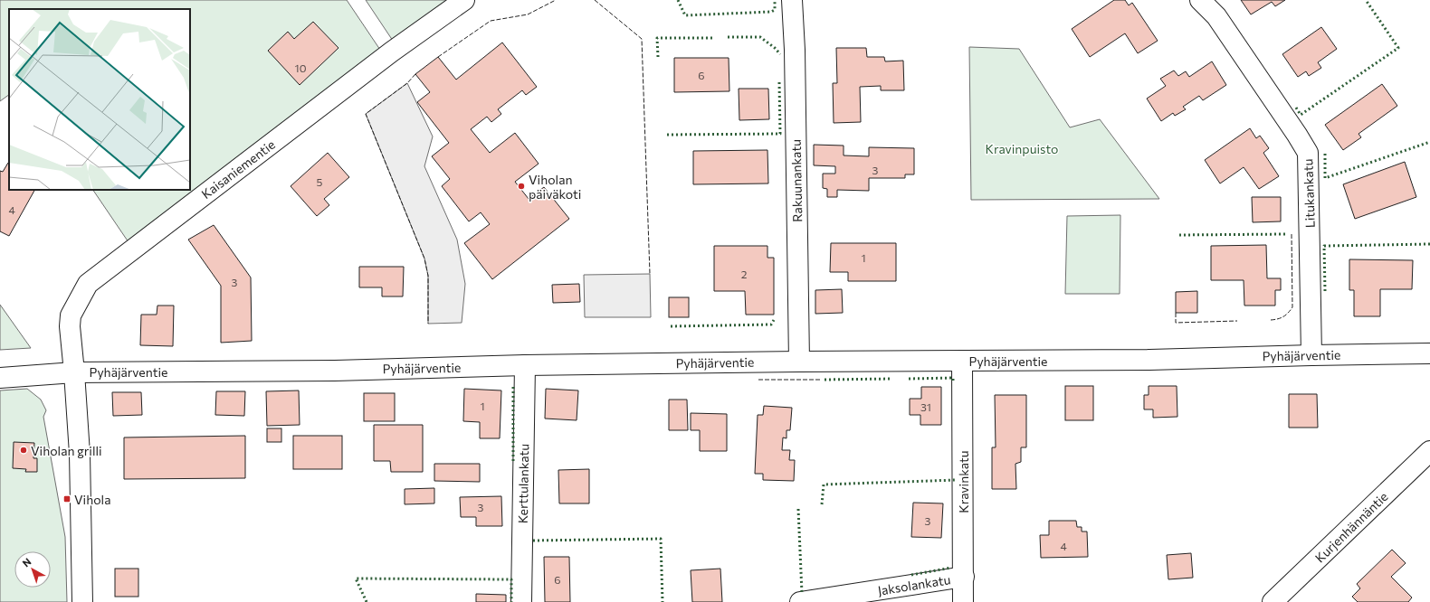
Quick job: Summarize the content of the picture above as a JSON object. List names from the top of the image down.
{
  "streets": {
    "street": [
      "Kaisaniementie",
      "Rakuunankatu",
      "Litukankatu",
      "Pyhäjärventie",
      "Kravinkatu",
      "Kerttulankatu",
      "Kurjenhännäntie",
      "Jaksolankatu"
    ]
  },
  "crossings": [
    ["Kaisaniementie", "Pyhäjärventie"],
    ["Rakuunankatu", "Pyhäjärventie"],
    ["Litukankatu", "Pyhäjärventie"],
    ["Pyhäjärventie", "Kravinkatu"],
    ["Pyhäjärventie", "Kerttulankatu"],
    ["Kravinkatu", "Jaksolankatu"]
  ],
  "parks": ["Kravinpuisto"],
  "places": {
    "other": ["Viholan päiväkoti", "Viholan grilli"],
    "transit": ["Vihola"]
  },
  "house_numbers": [
    "10",
    "6",
    "3",
    "5",
    "4",
    "1",
    "2",
    "3",
    "1",
    "31",
    "3",
    "3",
    "4",
    "6"
  ],
  "north": "top left"
}
